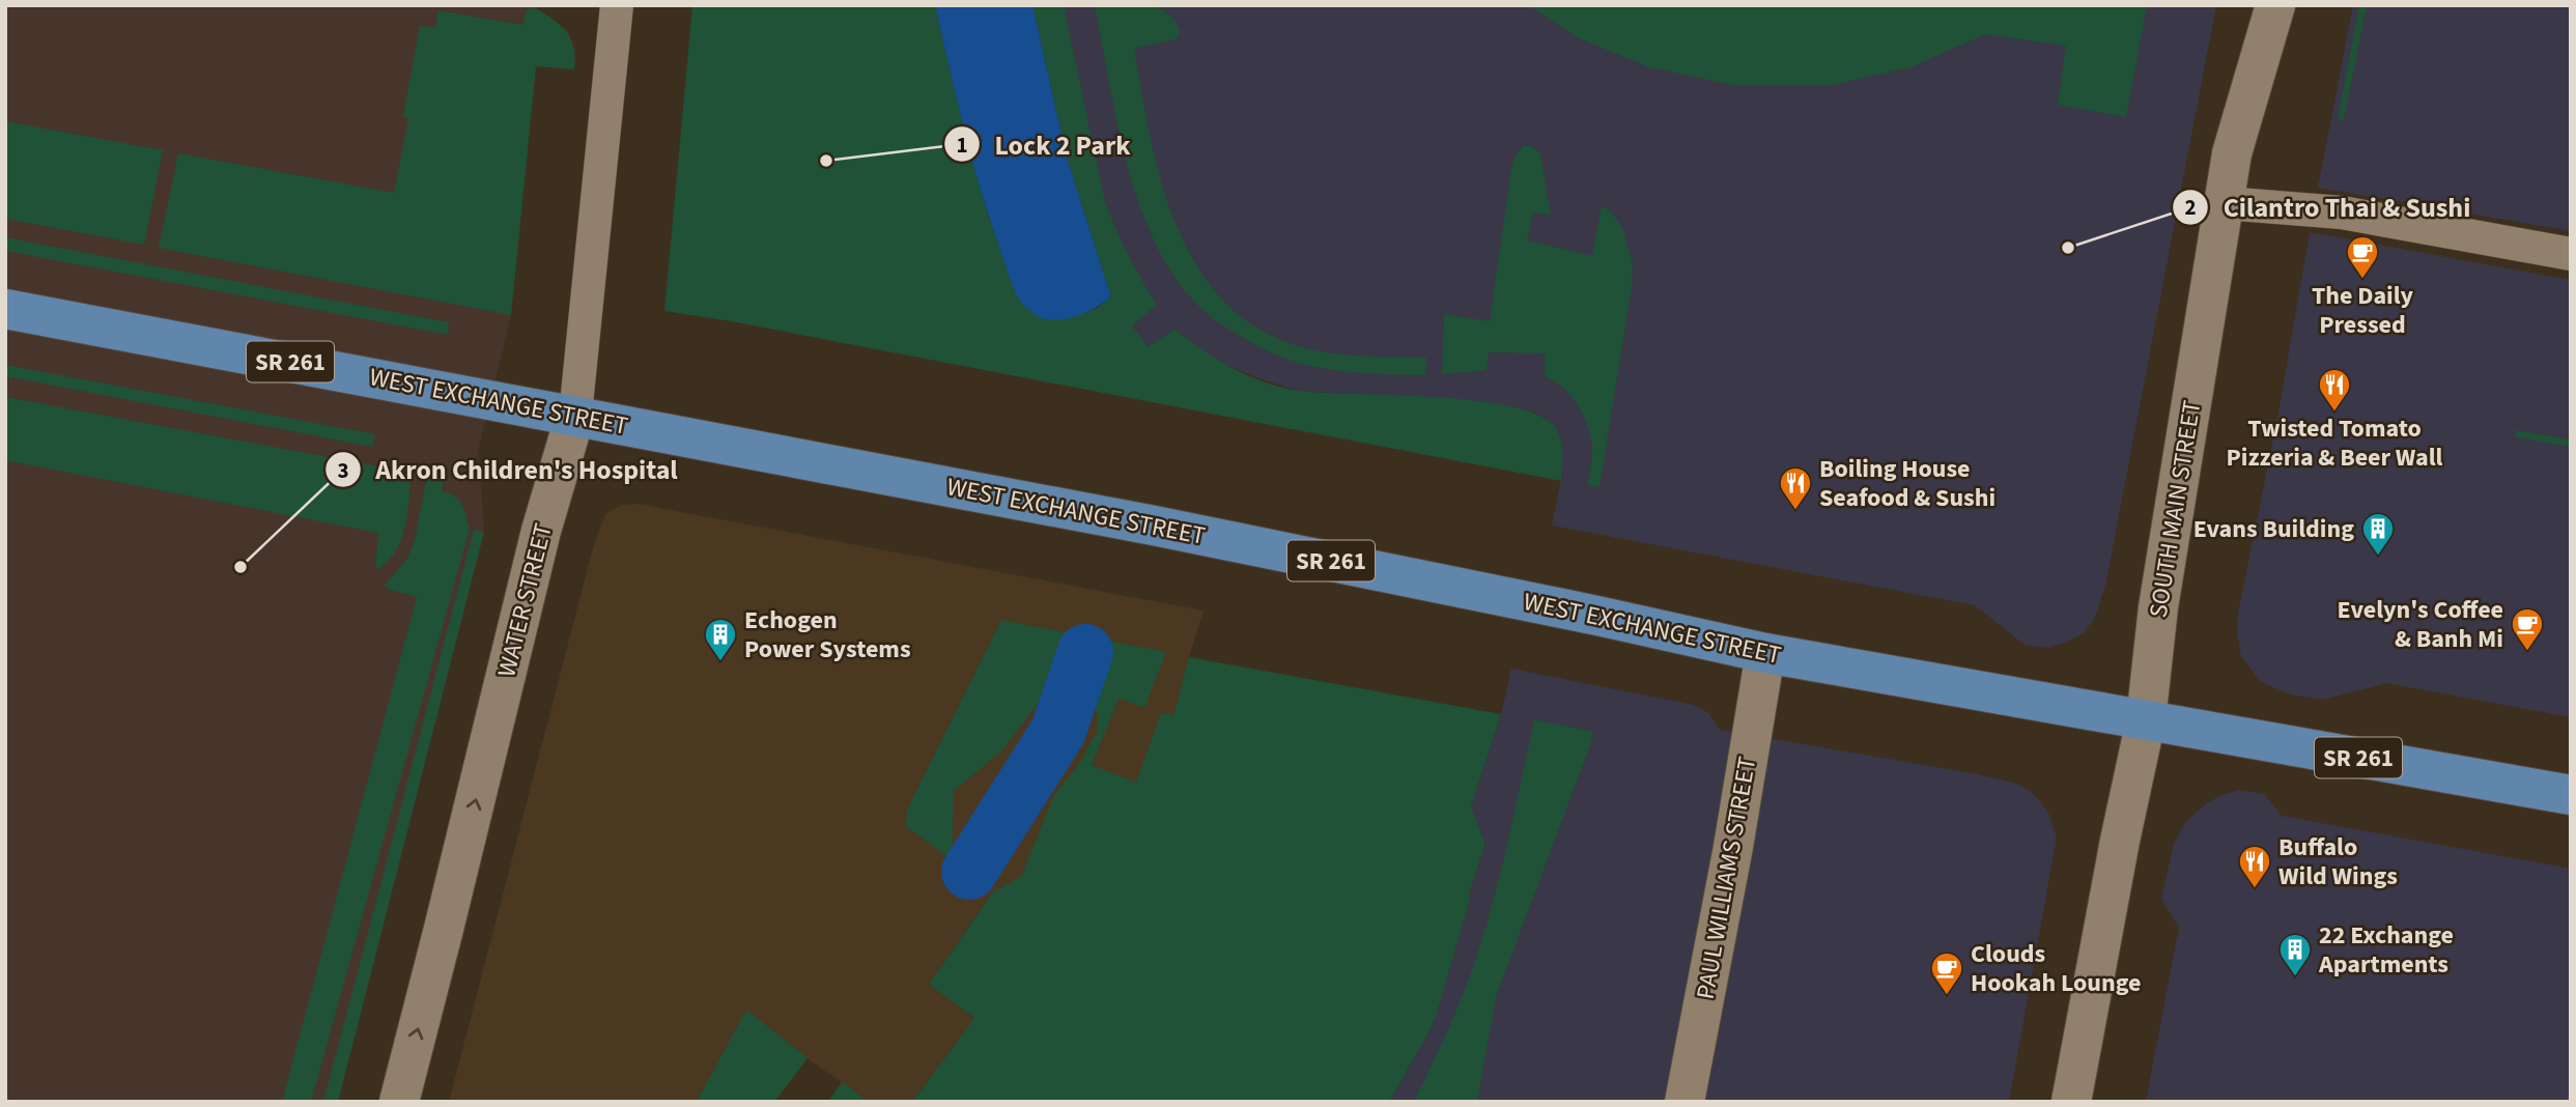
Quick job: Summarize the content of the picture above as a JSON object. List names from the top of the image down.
{
  "streets": {
    "main road": ["SR 261", "WEST EXCHANGE STREET"],
    "street": ["SOUTH MAIN STREET", "WATER STREET", "PAUL WILLIAMS STREET"]
  },
  "crossings": [
    ["SR 261", "WEST EXCHANGE STREET"],
    ["SR 261", "SOUTH MAIN STREET"],
    ["WEST EXCHANGE STREET", "SOUTH MAIN STREET"],
    ["WEST EXCHANGE STREET", "WATER STREET"],
    ["WEST EXCHANGE STREET", "PAUL WILLIAMS STREET"]
  ],
  "one_way": ["WATER STREET"],
  "places": {
    "other": ["Lock 2 Park", "Cilantro Thai & Sushi", "Akron Children's Hospital"],
    "cafe": ["The Daily Pressed", "Evelyn's Coffee & Banh Mi", "Clouds Hookah Lounge"],
    "restaurant": ["Twisted Tomato Pizzeria & Beer Wall", "Boiling House Seafood & Sushi", "Buffalo Wild Wings"],
    "building": ["Evans Building", "Echogen Power Systems", "22 Exchange Apartments"]
  }
}
